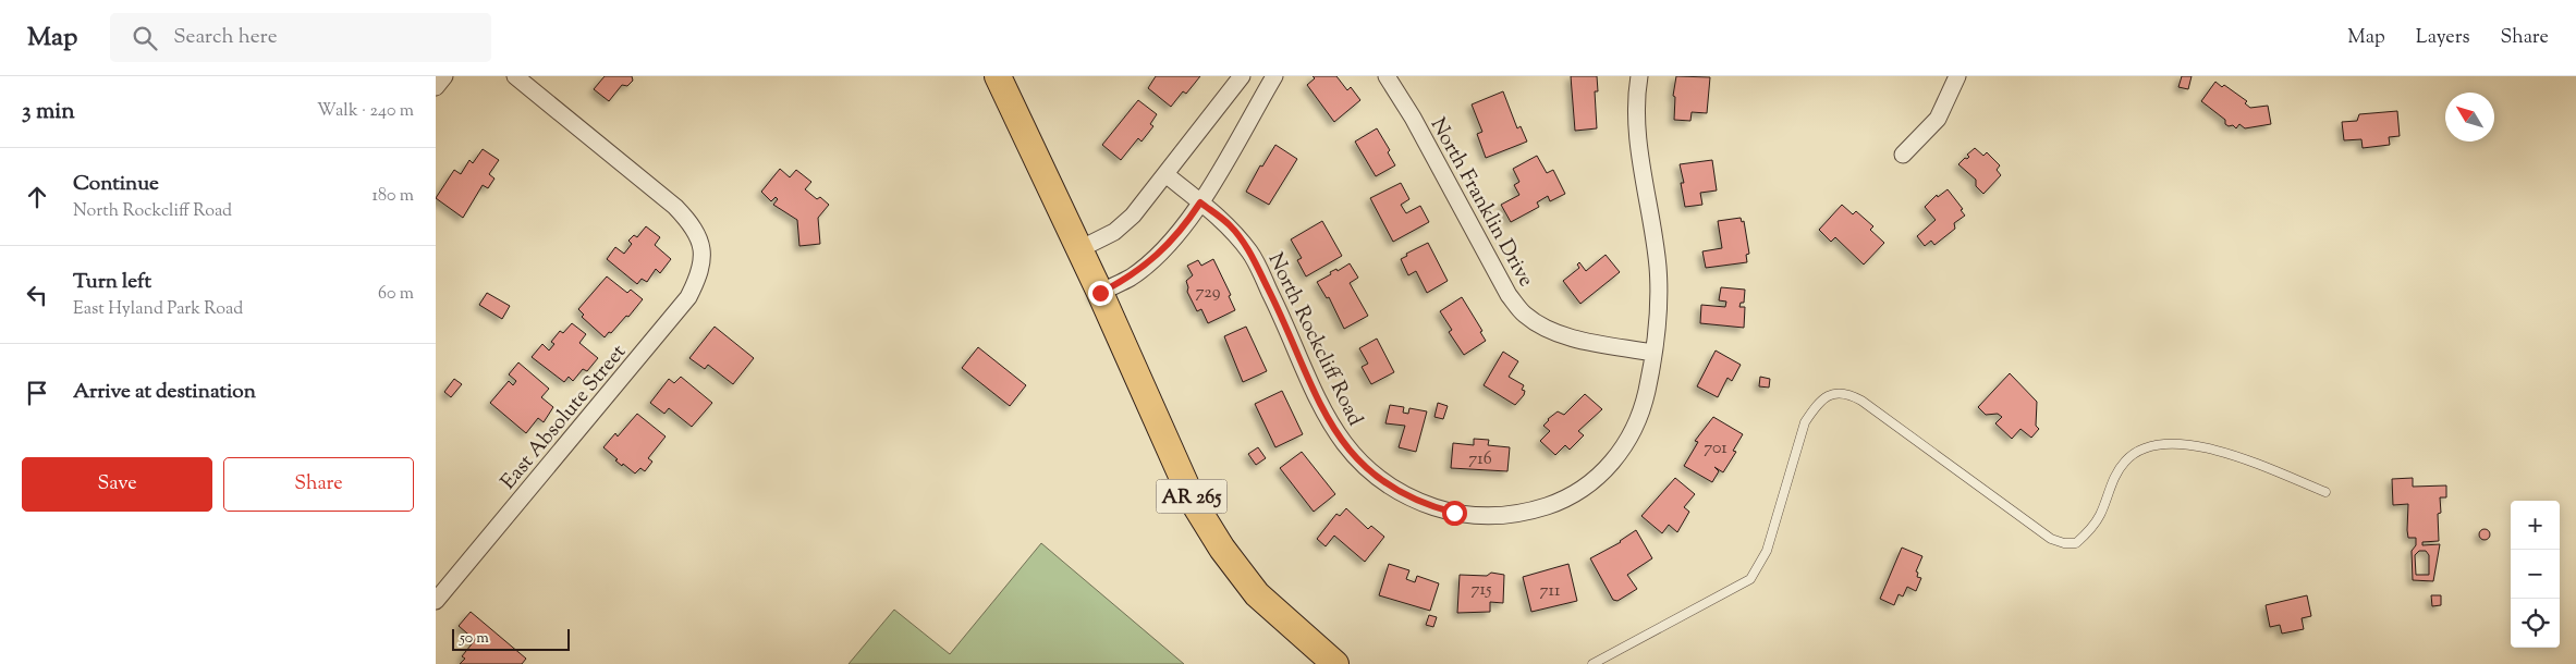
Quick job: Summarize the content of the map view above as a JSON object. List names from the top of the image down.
{
  "streets": {
    "main road": ["AR 265"],
    "street": ["North Franklin Drive", "North Rockcliff Road", "East Absolute Street"]
  },
  "crossings": [
    ["North Franklin Drive", "North Rockcliff Road"]
  ],
  "house_numbers": [
    "729",
    "701",
    "716",
    "715",
    "711"
  ],
  "scale_bar": "50 m",
  "north": "top left",
  "page": {
    "header": "Map",
    "search": "Search here",
    "nav": ["Map", "Layers", "Share"],
    "heading": ["3 min", "Walk · 240 m"],
    "list": [
      ["Continue", "North Rockcliff Road", "180 m"],
      ["Turn left", "East Hyland Park Road", "60 m"],
      "Arrive at destination"
    ],
    "buttons": ["Save", "Share"],
    "map_buttons": ["+", "−"],
    "scale": "50 m"
  }
}
